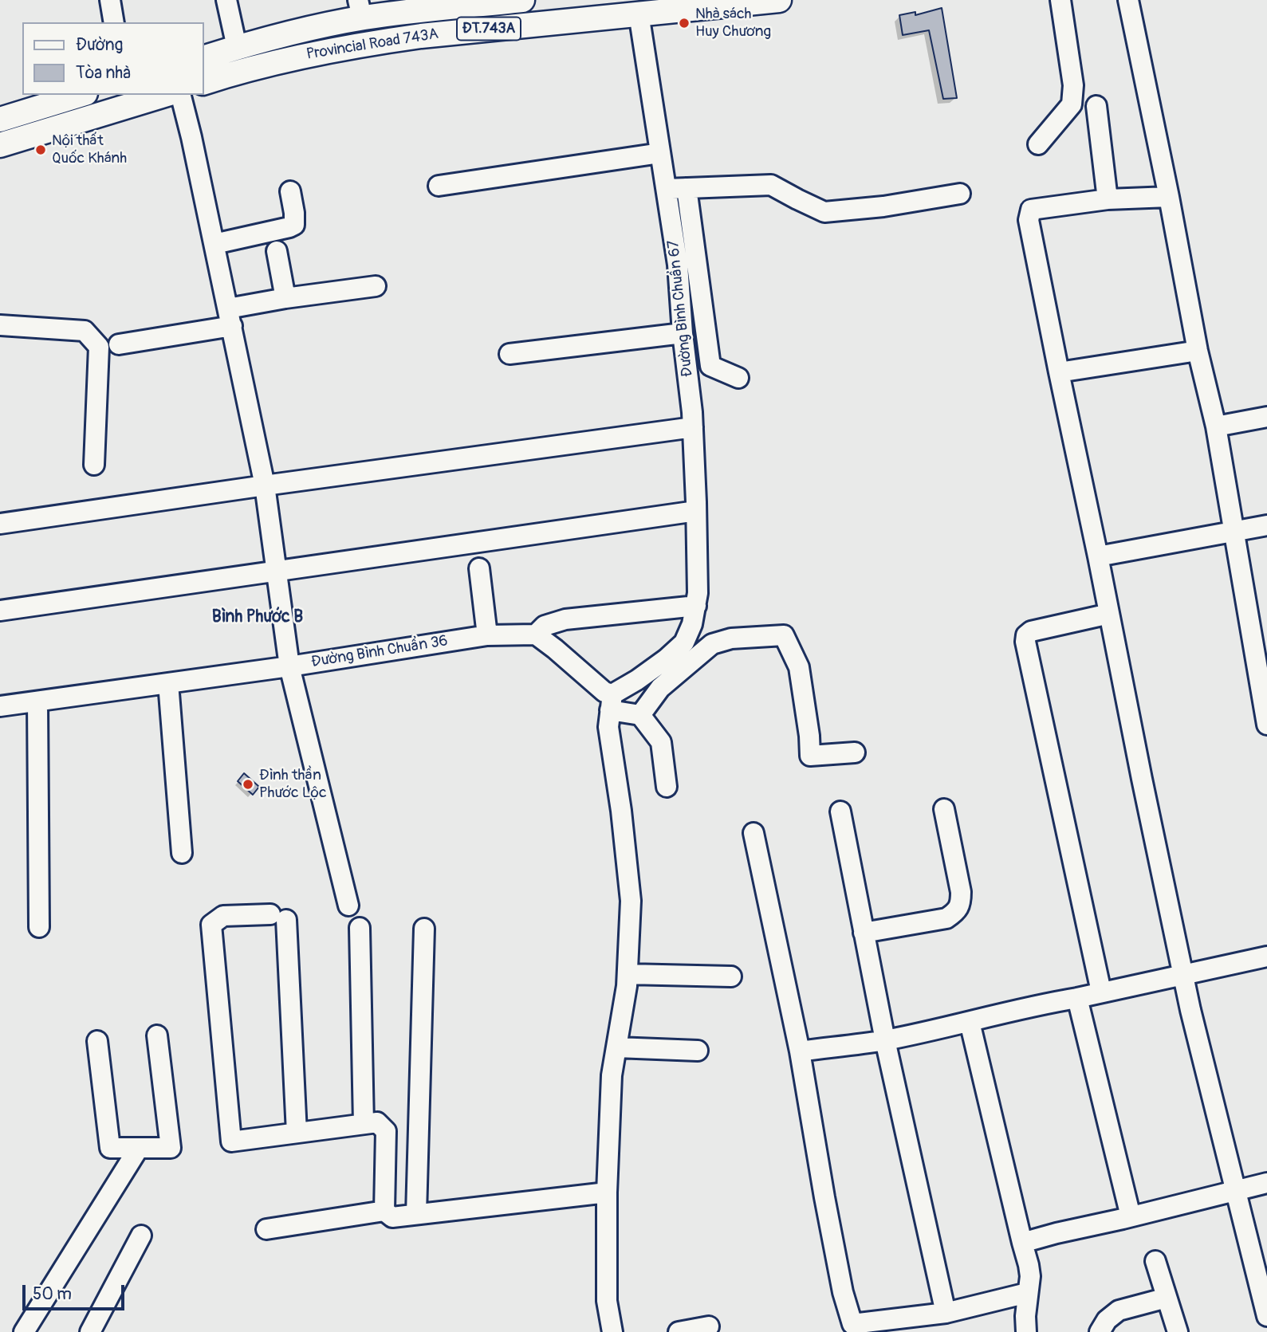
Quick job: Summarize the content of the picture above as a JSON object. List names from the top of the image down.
{
  "streets": {
    "main road": ["ĐT.743A", "Provincial Road 743A"],
    "street": ["Đường Bình Chuẩn 67", "Đường Bình Chuẩn 36"]
  },
  "crossings": [
    ["Provincial Road 743A", "Đường Bình Chuẩn 67"]
  ],
  "districts": ["Bình Phước B"],
  "places": ["Nhà sách Huy Chương", "Nội thất Quốc Khánh", "Đình thần Phước Lộc"],
  "legend": ["Đường", "Tòa nhà"],
  "scale_bar": "50 m"
}
